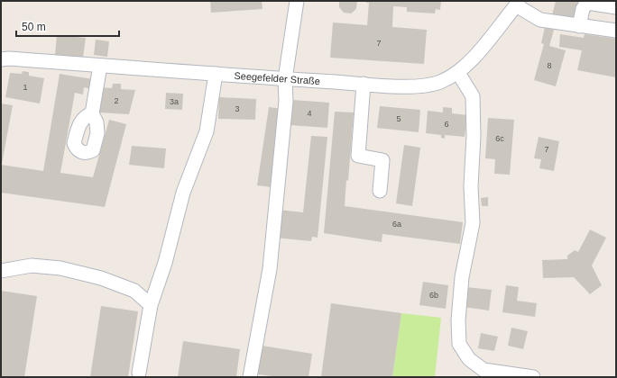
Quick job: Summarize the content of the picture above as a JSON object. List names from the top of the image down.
{
  "streets": {
    "street": ["Seegefelder Straße"]
  },
  "house_numbers": [
    "7",
    "8",
    "1",
    "2",
    "3a",
    "3",
    "4",
    "5",
    "6",
    "6c",
    "7",
    "6a",
    "6b"
  ],
  "scale_bar": "50 m"
}
